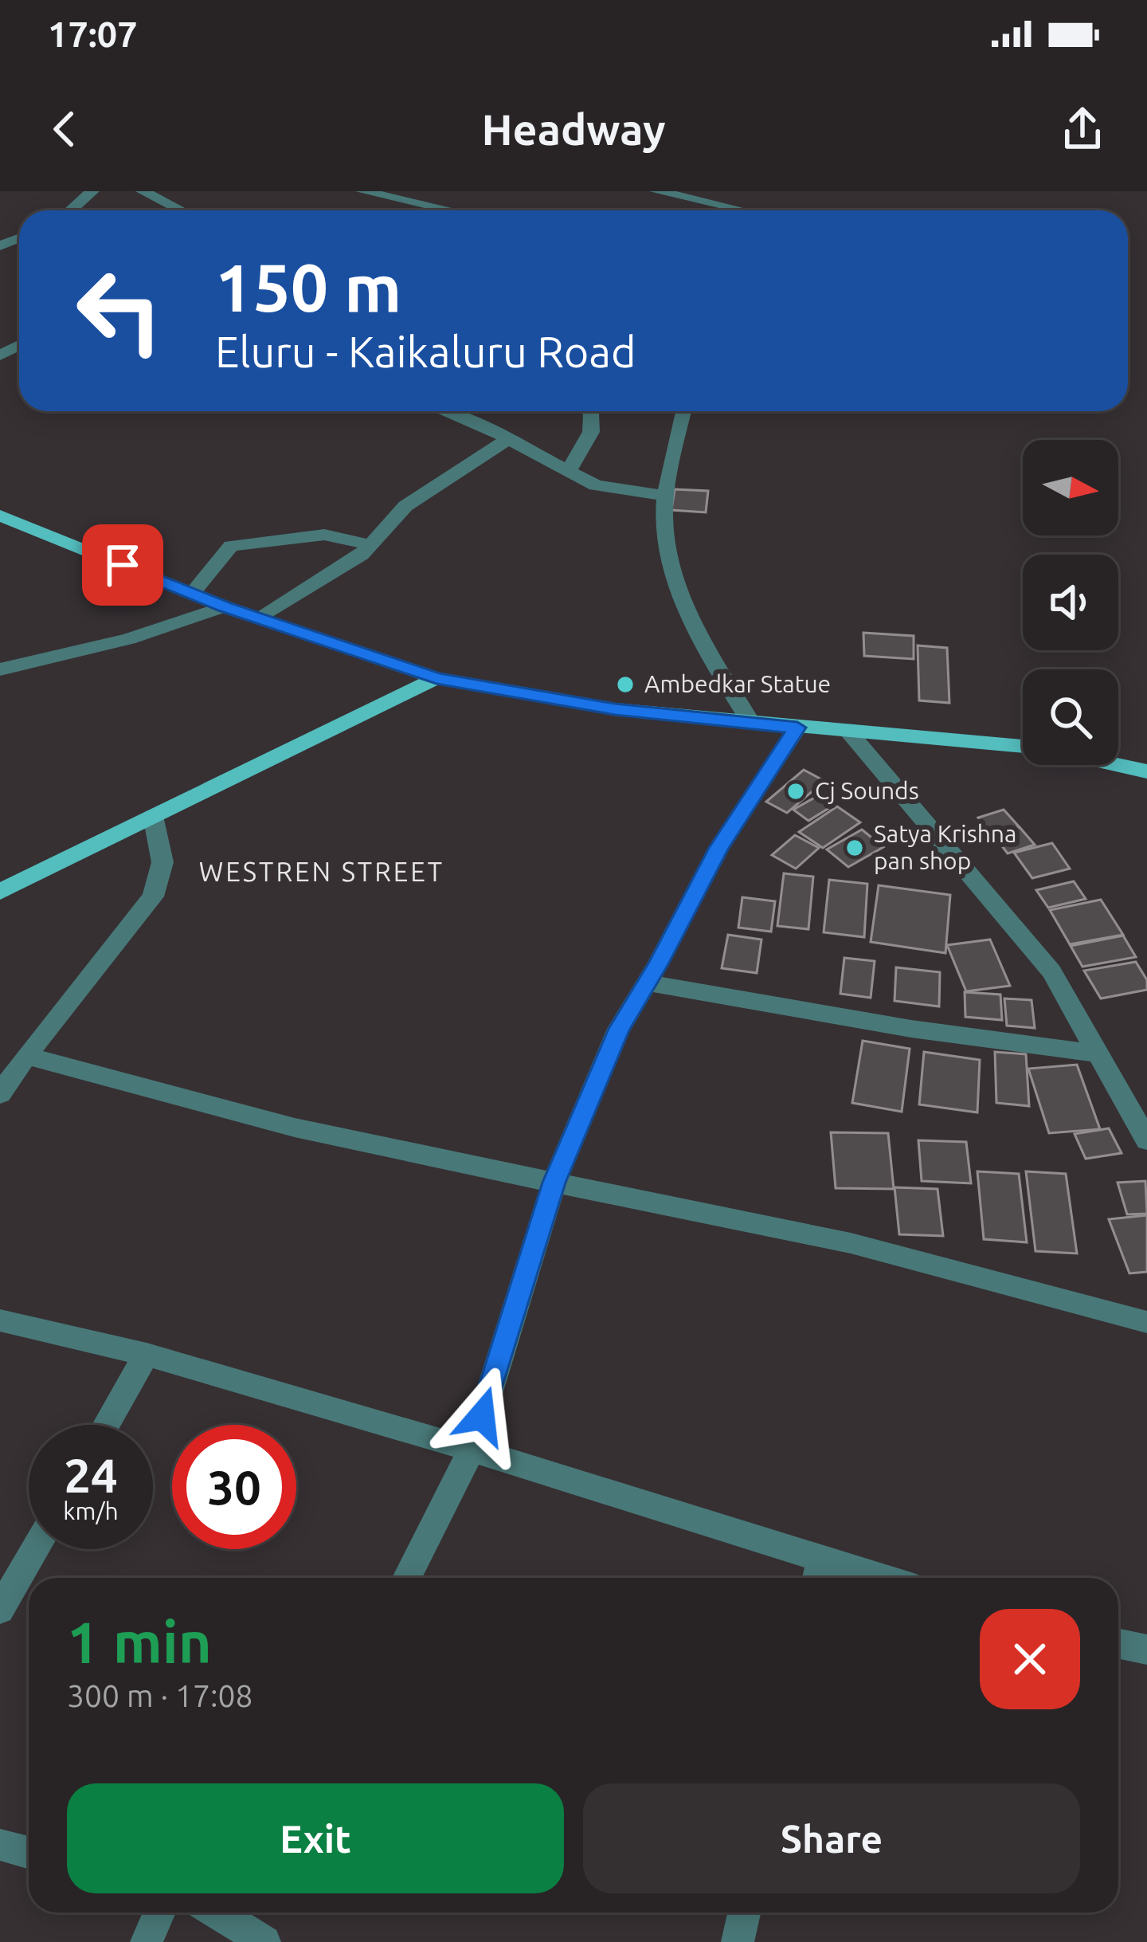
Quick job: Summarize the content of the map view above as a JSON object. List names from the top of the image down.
{
  "districts": ["WESTREN STREET"],
  "places": ["Ambedkar Statue", "Cj Sounds", "Satya Krishna pan shop"],
  "north": "right",
  "page": {
    "status": "17:07",
    "header": "Headway",
    "turn": ["150 m", "Eluru - Kaikaluru Road"],
    "speed": "24 km/h",
    "limit": "30",
    "heading": ["1 min", "300 m · 17:08"],
    "buttons": ["Exit", "Share"]
  }
}
